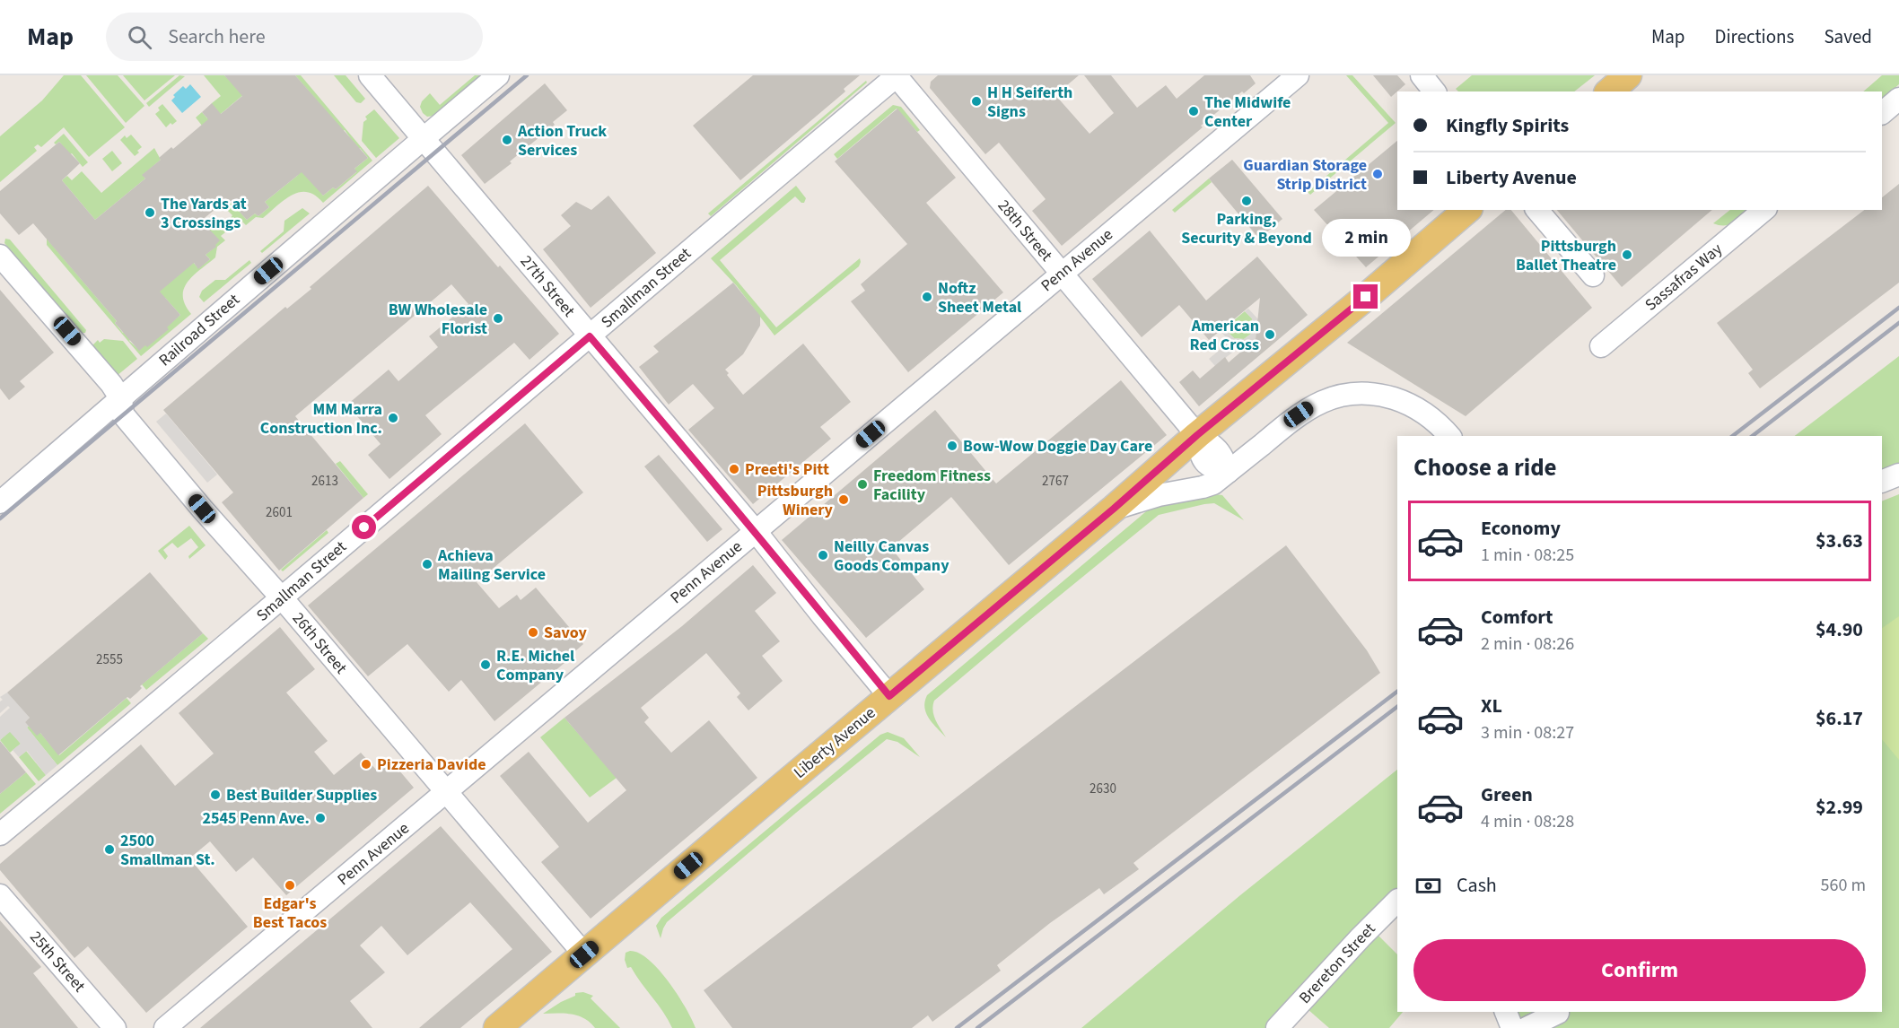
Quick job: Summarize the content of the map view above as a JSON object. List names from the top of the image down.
{
  "streets": {
    "main road": ["Liberty Avenue"],
    "street": [
      "28th Street",
      "Penn Avenue",
      "Sassafras Way",
      "27th Street",
      "Smallman Street",
      "Railroad Street",
      "26th Street",
      "25th Street",
      "Brereton Street"
    ]
  },
  "crossings": [
    ["28th Street", "Penn Avenue"],
    ["28th Street", "Smallman Street"],
    ["28th Street", "Liberty Avenue"],
    ["Penn Avenue", "27th Street"],
    ["Penn Avenue", "26th Street"],
    ["27th Street", "Smallman Street"],
    ["27th Street", "Railroad Street"],
    ["27th Street", "Liberty Avenue"],
    ["Smallman Street", "26th Street"],
    ["Railroad Street", "26th Street"],
    ["26th Street", "Liberty Avenue"]
  ],
  "places": [
    "H H Seiferth Signs",
    "The Midwife Center",
    "Action Truck Services",
    "Guardian Storage Strip District",
    "Parking, Security & Beyond",
    "The Yards at 3 Crossings",
    "Pittsburgh Ballet Theatre",
    "Noftz Sheet Metal",
    "BW Wholesale Florist",
    "American Red Cross",
    "MM Marra Construction Inc.",
    "Bow-Wow Doggie Day Care",
    "Preeti's Pitt",
    "Freedom Fitness Facility",
    "Pittsburgh Winery",
    "Neilly Canvas Goods Company",
    "Achieva Mailing Service",
    "Savoy",
    "R.E. Michel Company",
    "Pizzeria Davide",
    "Best Builder Supplies",
    "2545 Penn Ave.",
    "2500 Smallman St.",
    "Edgar's Best Tacos"
  ],
  "house_numbers": [
    "2613",
    "2767",
    "2601",
    "2555",
    "2630"
  ],
  "page": {
    "header": "Map",
    "search": "Search here",
    "nav": ["Map", "Directions", "Saved"],
    "banner": ["Kingfly Spirits", "Liberty Avenue"],
    "bubble": "2 min",
    "heading": "Choose a ride",
    "list": [
      {
        "name": "Economy",
        "note": "1 min · 08:25",
        "value": "$3.63"
      },
      {
        "name": "Comfort",
        "note": "2 min · 08:26",
        "value": "$4.90"
      },
      {
        "name": "XL",
        "note": "3 min · 08:27",
        "value": "$6.17"
      },
      {
        "name": "Green",
        "note": "4 min · 08:28",
        "value": "$2.99"
      }
    ],
    "pay": ["Cash", "560 m"],
    "buttons": "Confirm"
  }
}
